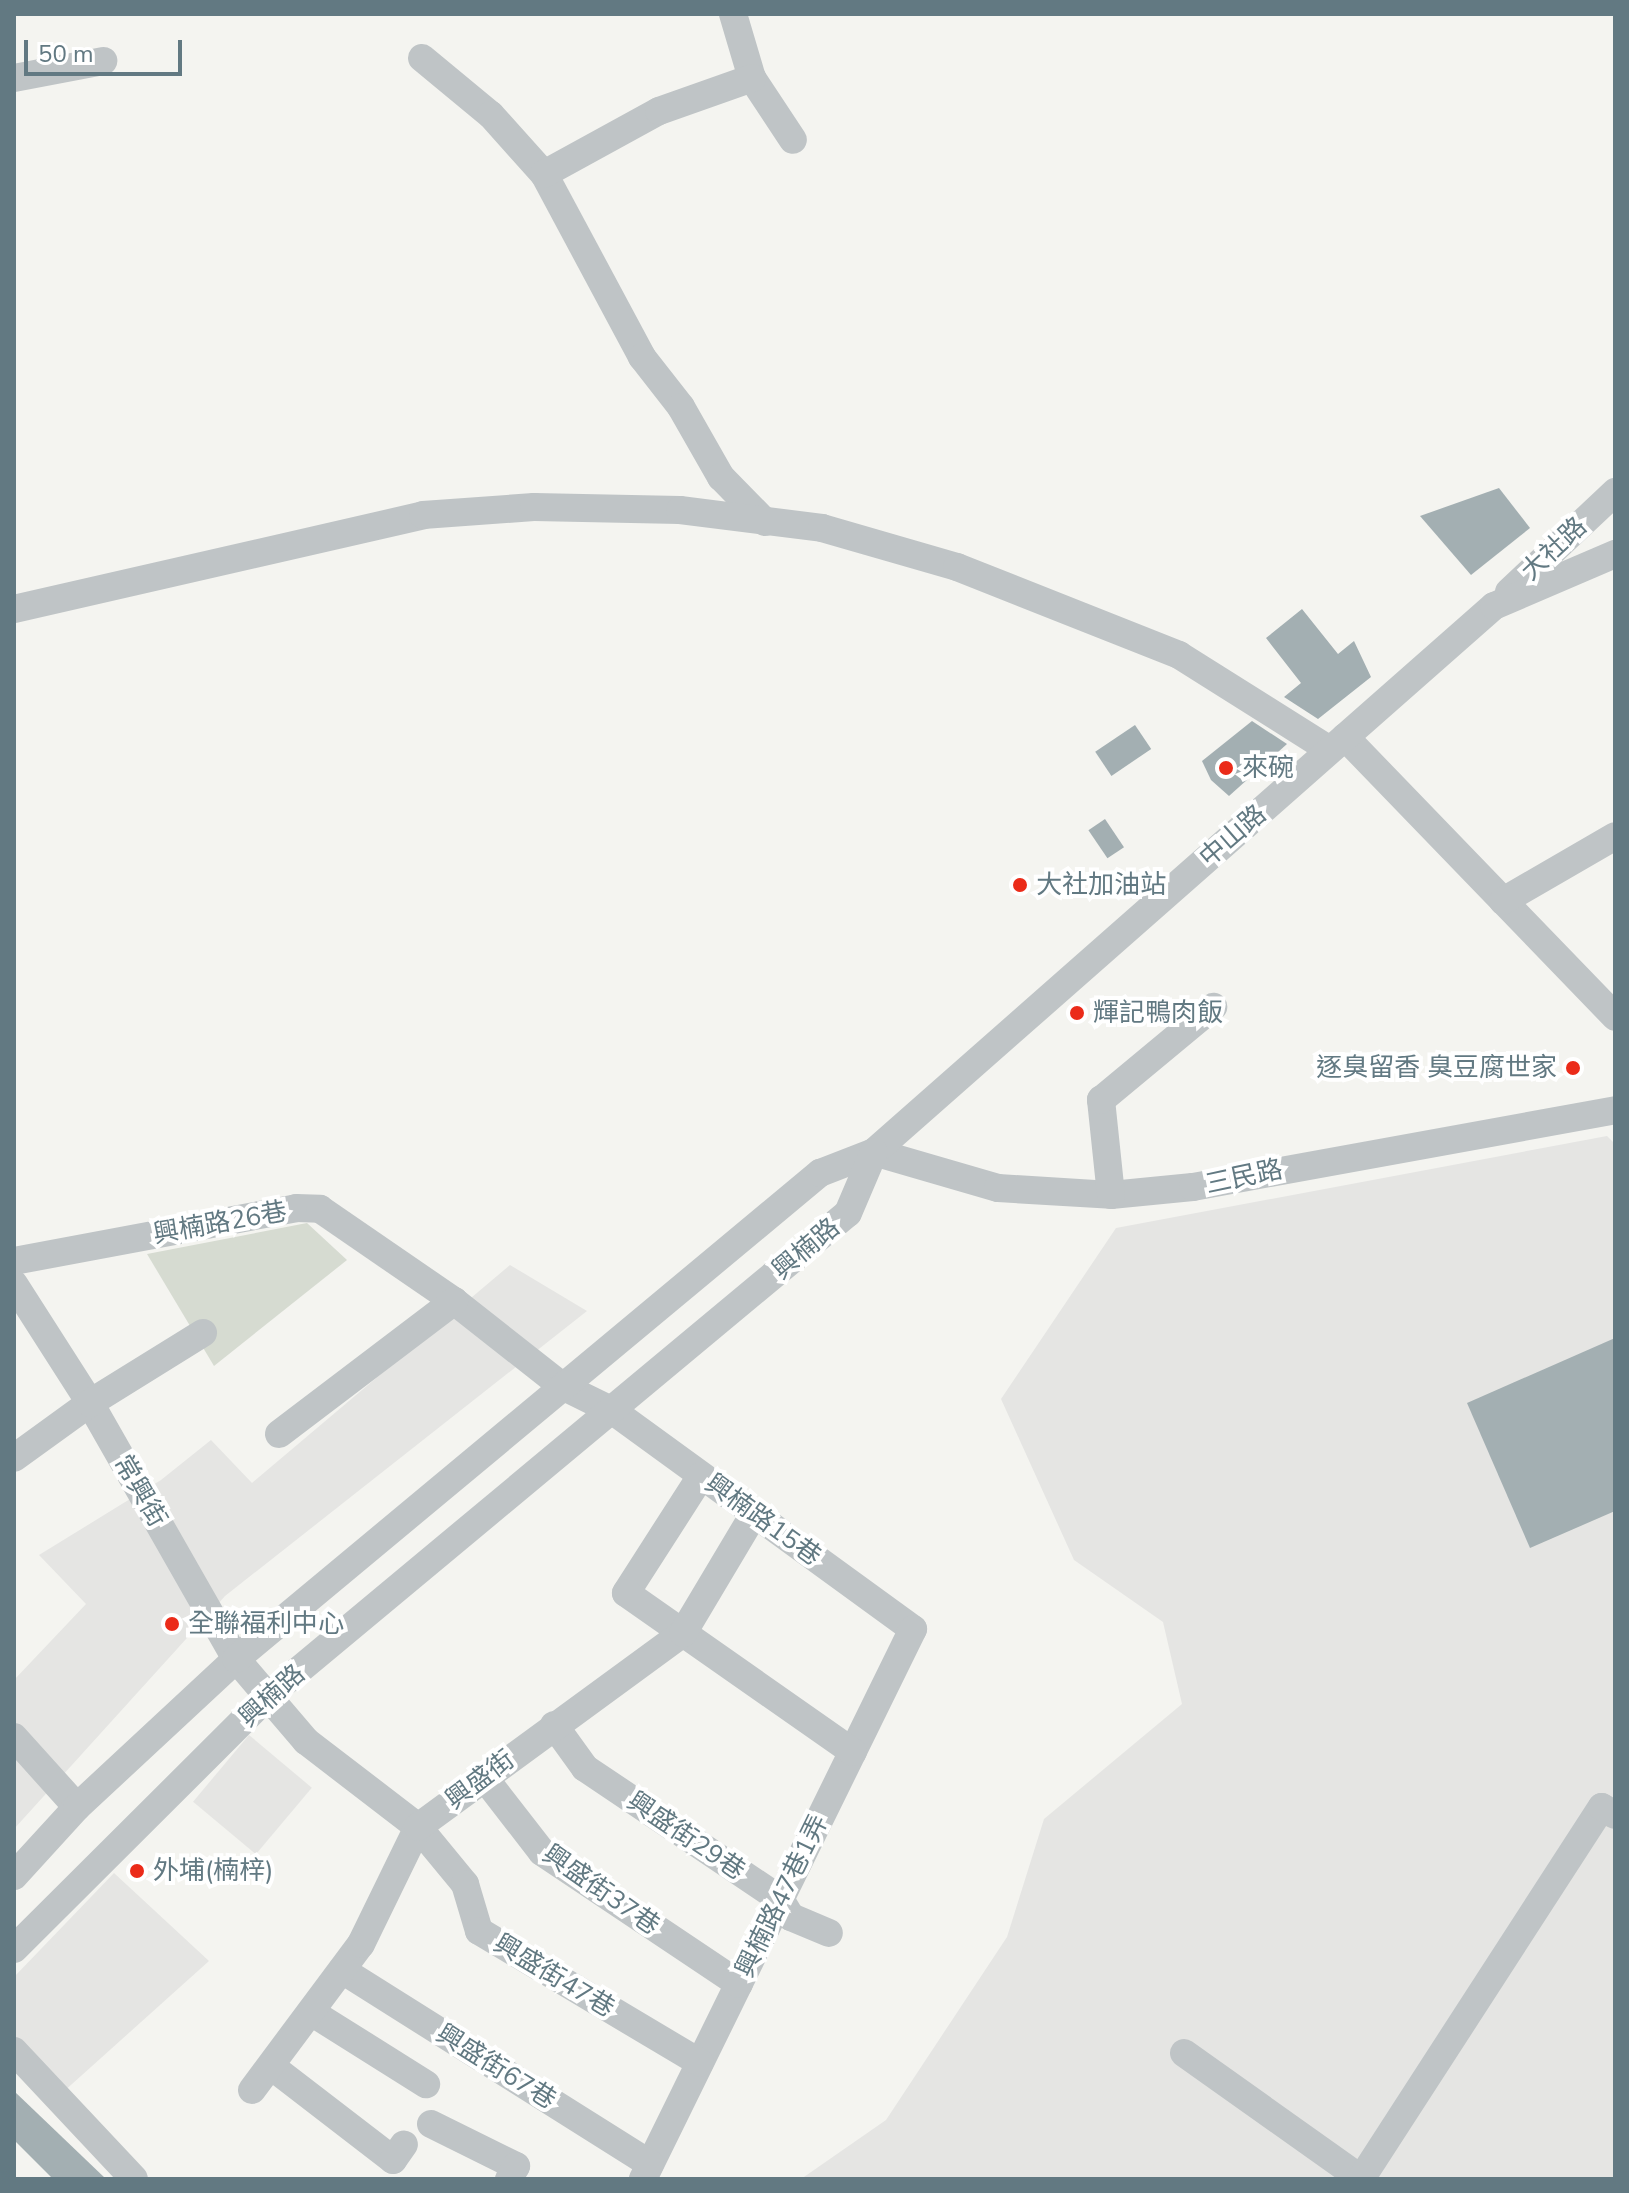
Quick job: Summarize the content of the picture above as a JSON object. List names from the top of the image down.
{
  "streets": {
    "street": [
      "大社路",
      "中山路",
      "三民路",
      "興楠路26巷",
      "興楠路",
      "常興街",
      "興楠路15巷",
      "興盛街",
      "興盛街29巷",
      "興盛街37巷",
      "興楠路47巷1弄",
      "興盛街47巷",
      "興盛街67巷"
    ]
  },
  "crossings": [
    ["大社路", "中山路"],
    ["中山路", "三民路"],
    ["中山路", "興楠路"],
    ["三民路", "興楠路"],
    ["興楠路26巷", "興楠路"],
    ["興楠路26巷", "興楠路15巷"],
    ["興楠路", "常興街"],
    ["興楠路", "興楠路15巷"],
    ["興楠路", "興盛街47巷"],
    ["常興街", "興盛街47巷"],
    ["興楠路15巷", "興盛街"],
    ["興楠路15巷", "興楠路47巷1弄"],
    ["興盛街", "興盛街29巷"],
    ["興盛街", "興盛街37巷"],
    ["興盛街", "興盛街47巷"],
    ["興盛街", "興盛街67巷"],
    ["興盛街29巷", "興楠路47巷1弄"],
    ["興盛街37巷", "興楠路47巷1弄"],
    ["興楠路47巷1弄", "興盛街47巷"],
    ["興楠路47巷1弄", "興盛街67巷"]
  ],
  "places": [
    "來碗",
    "大社加油站",
    "輝記鴨肉飯",
    "逐臭留香 臭豆腐世家",
    "全聯福利中心",
    "外埔(楠梓)"
  ],
  "scale_bar": "50 m"
}
